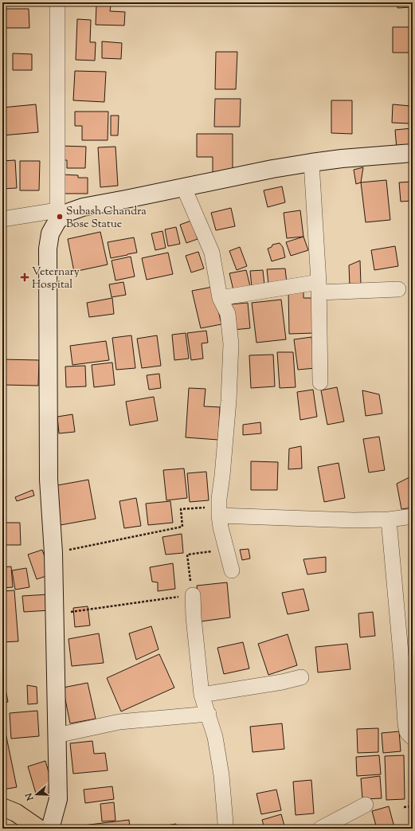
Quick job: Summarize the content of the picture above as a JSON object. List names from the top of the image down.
{
  "places": {
    "other": ["Subash Chandra Bose Statue"],
    "health": ["Veternary Hospital"]
  },
  "north": "left"
}
